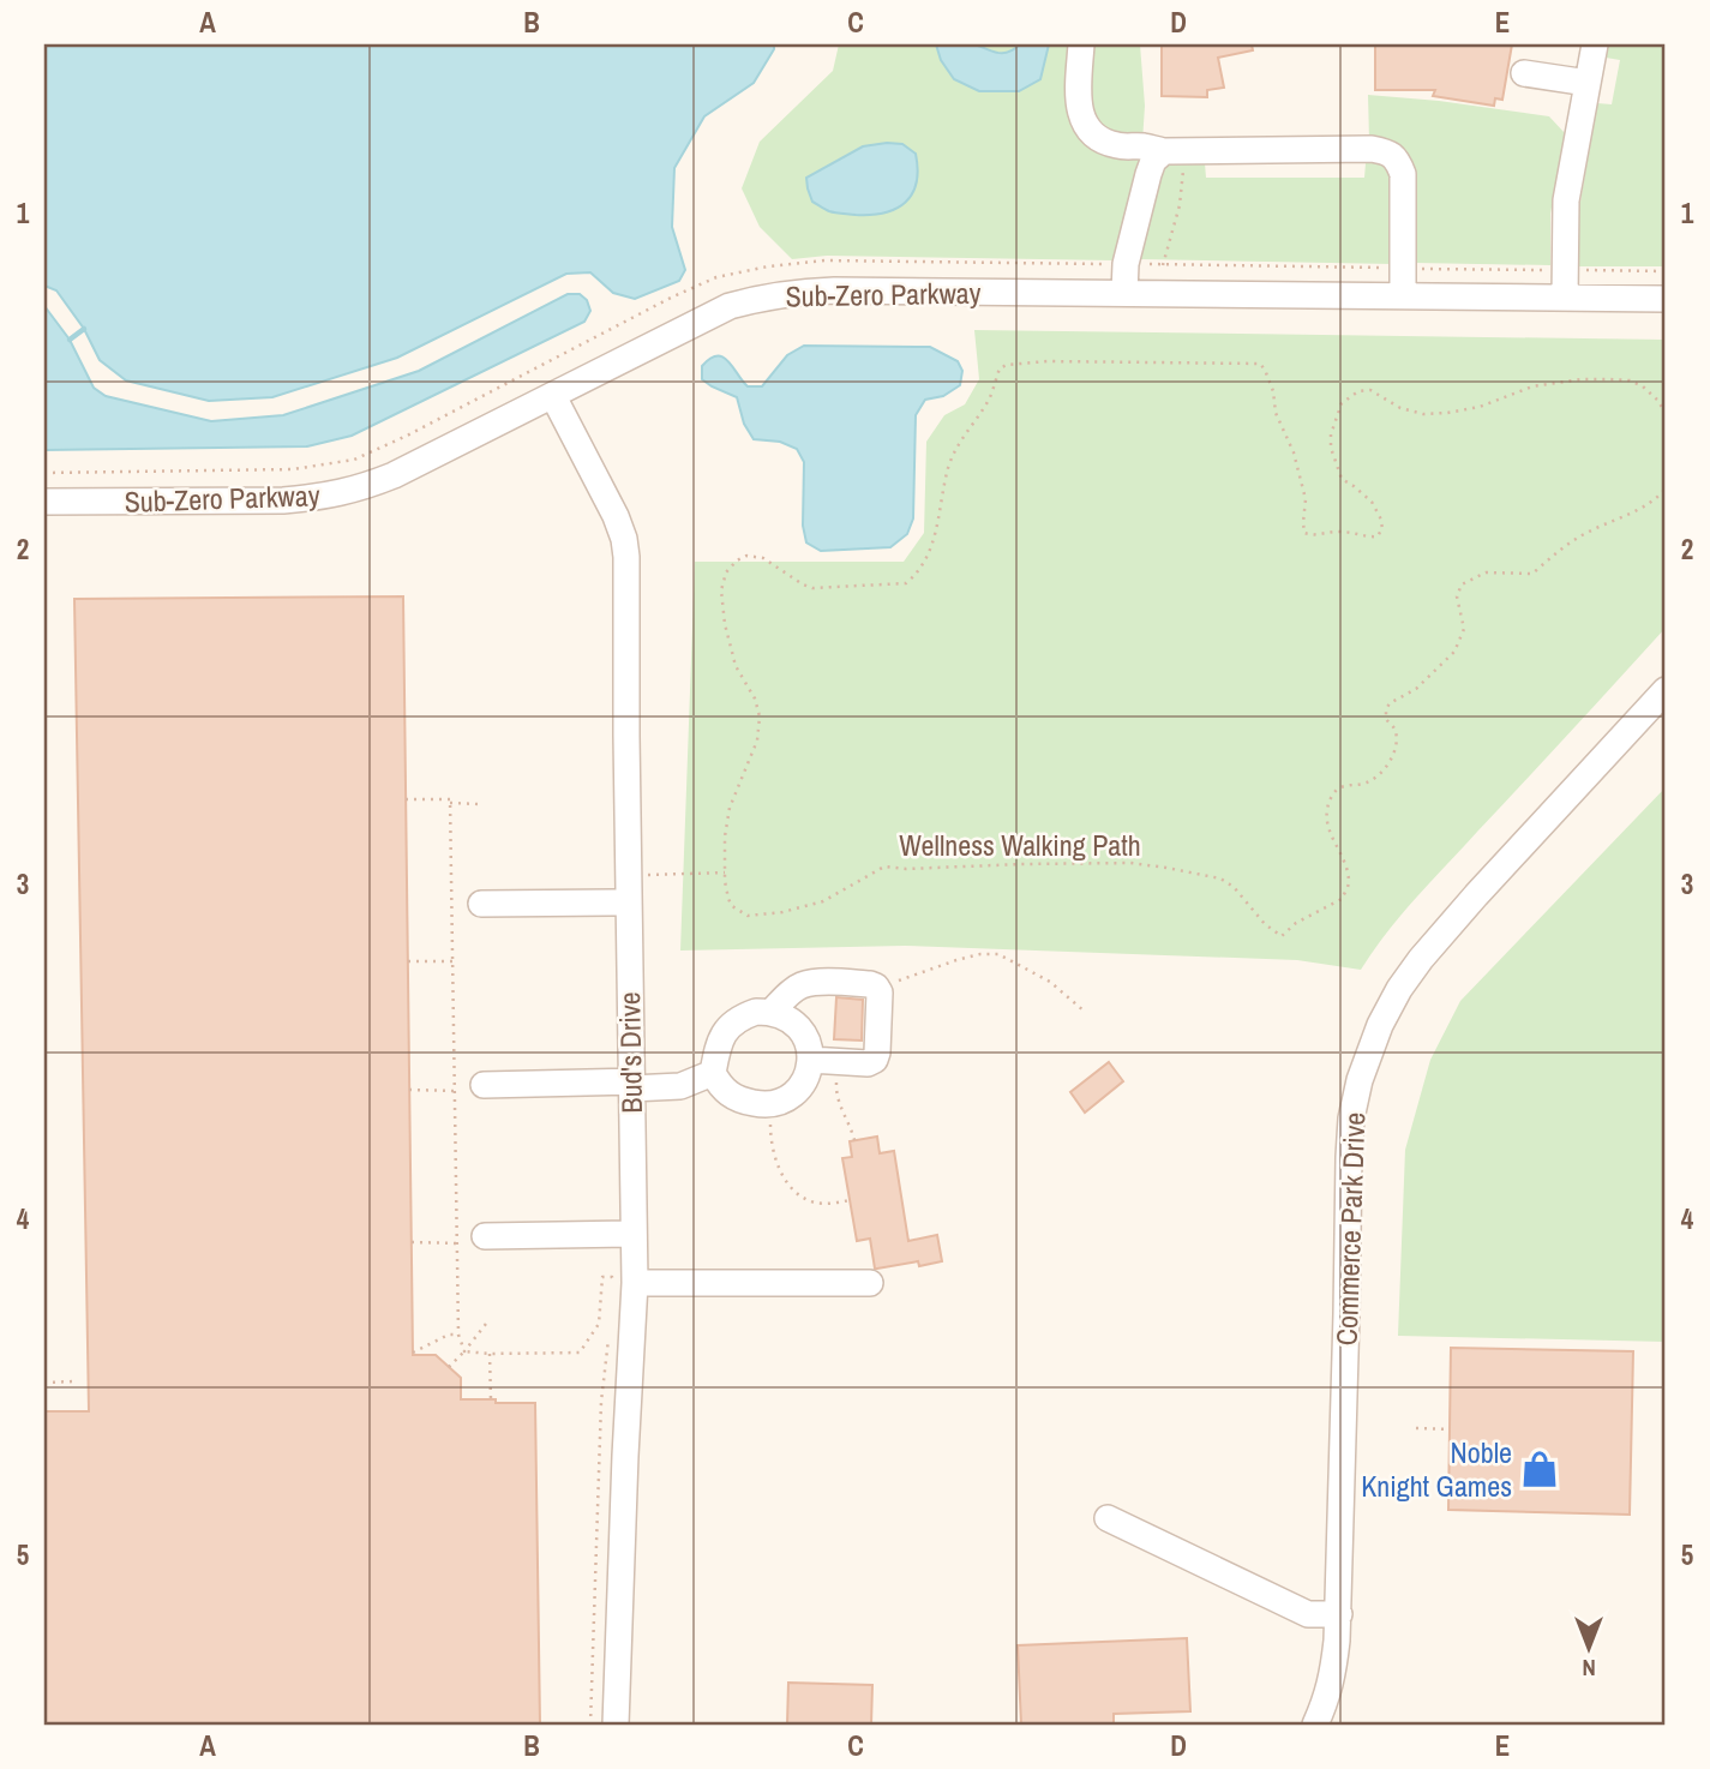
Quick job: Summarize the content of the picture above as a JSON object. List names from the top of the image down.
{
  "streets": {
    "street": ["Sub-Zero Parkway", "Bud's Drive", "Commerce Park Drive"],
    "path": ["Wellness Walking Path"]
  },
  "crossings": [
    ["Sub-Zero Parkway", "Bud's Drive"]
  ],
  "places": {
    "shop": ["Noble Knight Games"]
  },
  "north": "bottom",
  "grid": {
    "columns": [
      "A",
      "B",
      "C",
      "D",
      "E"
    ],
    "rows": [
      "1",
      "2",
      "3",
      "4",
      "5"
    ]
  }
}
